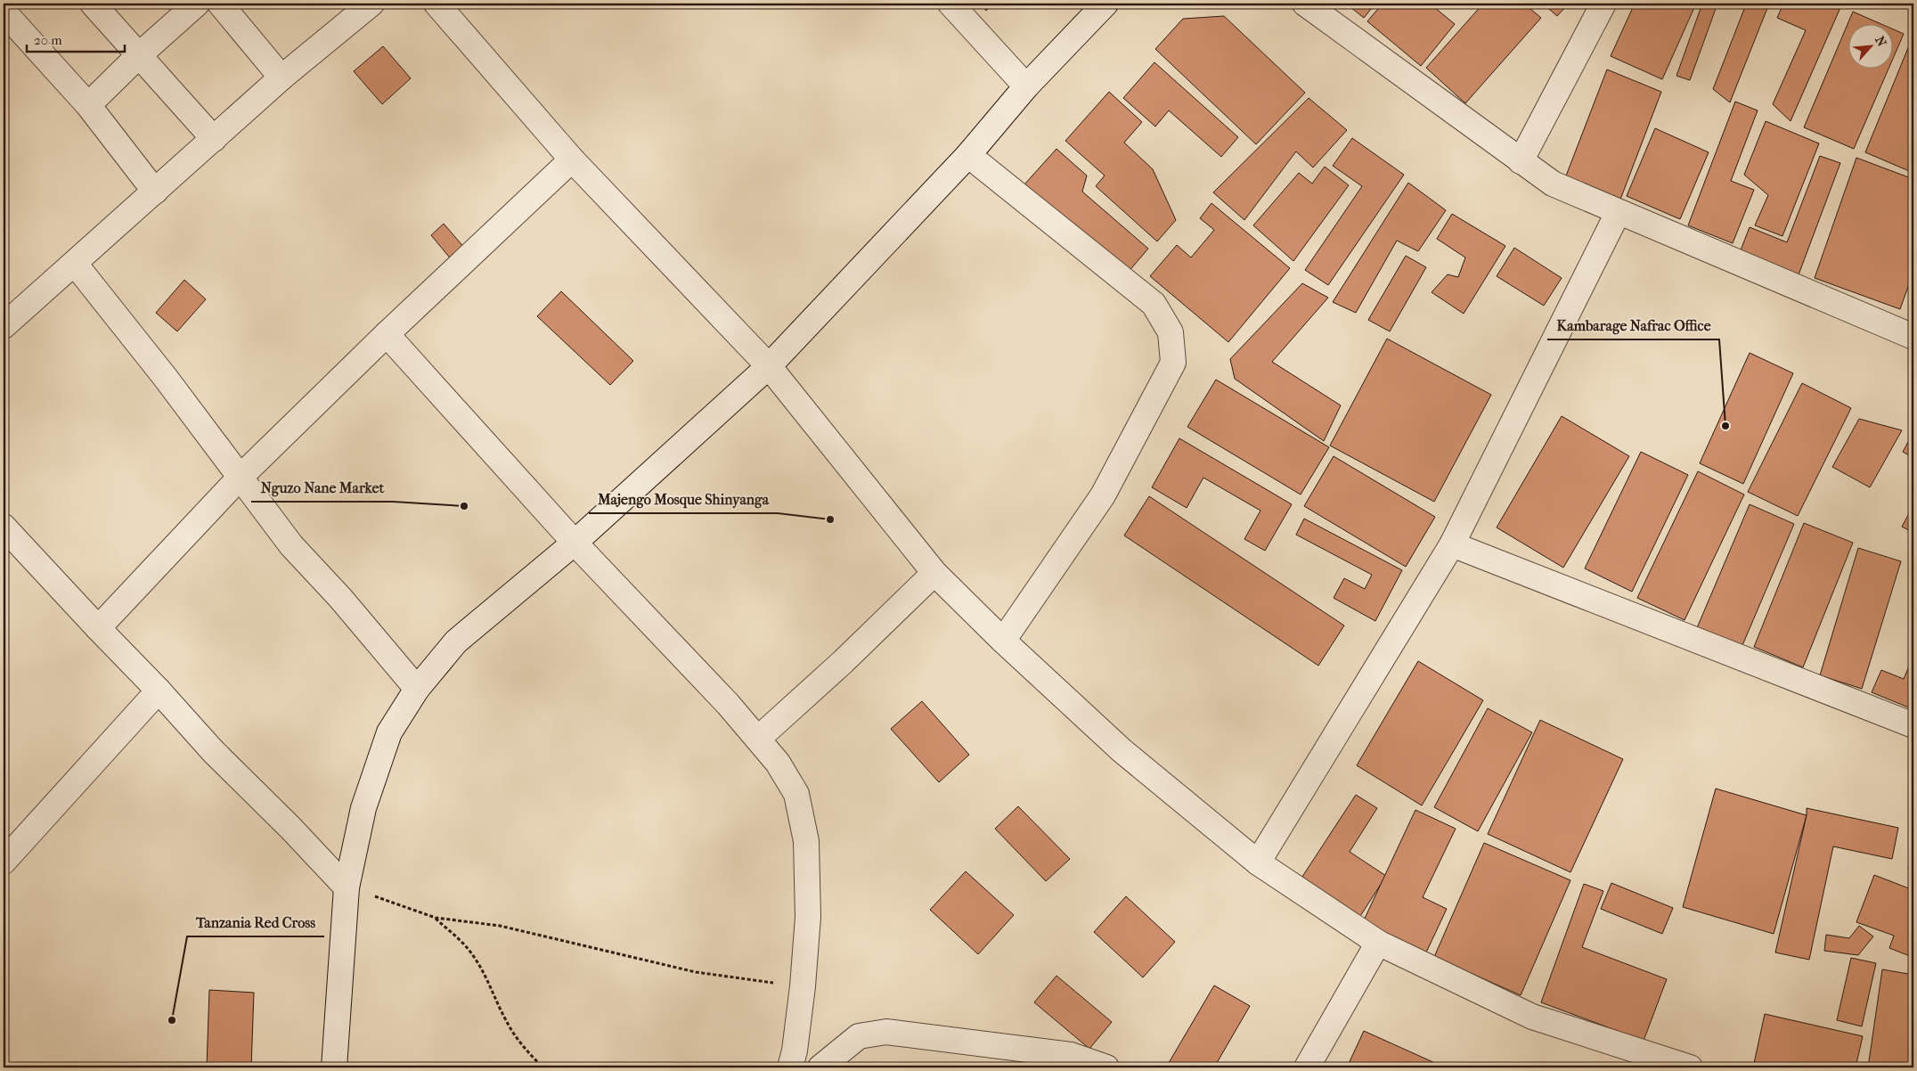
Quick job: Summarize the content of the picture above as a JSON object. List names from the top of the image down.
{
  "places": [
    "Kambarage Nafrac Office",
    "Nguzo Nane Market",
    "Majengo Mosque Shinyanga",
    "Tanzania Red Cross"
  ],
  "scale_bar": "20 m",
  "north": "top right"
}
